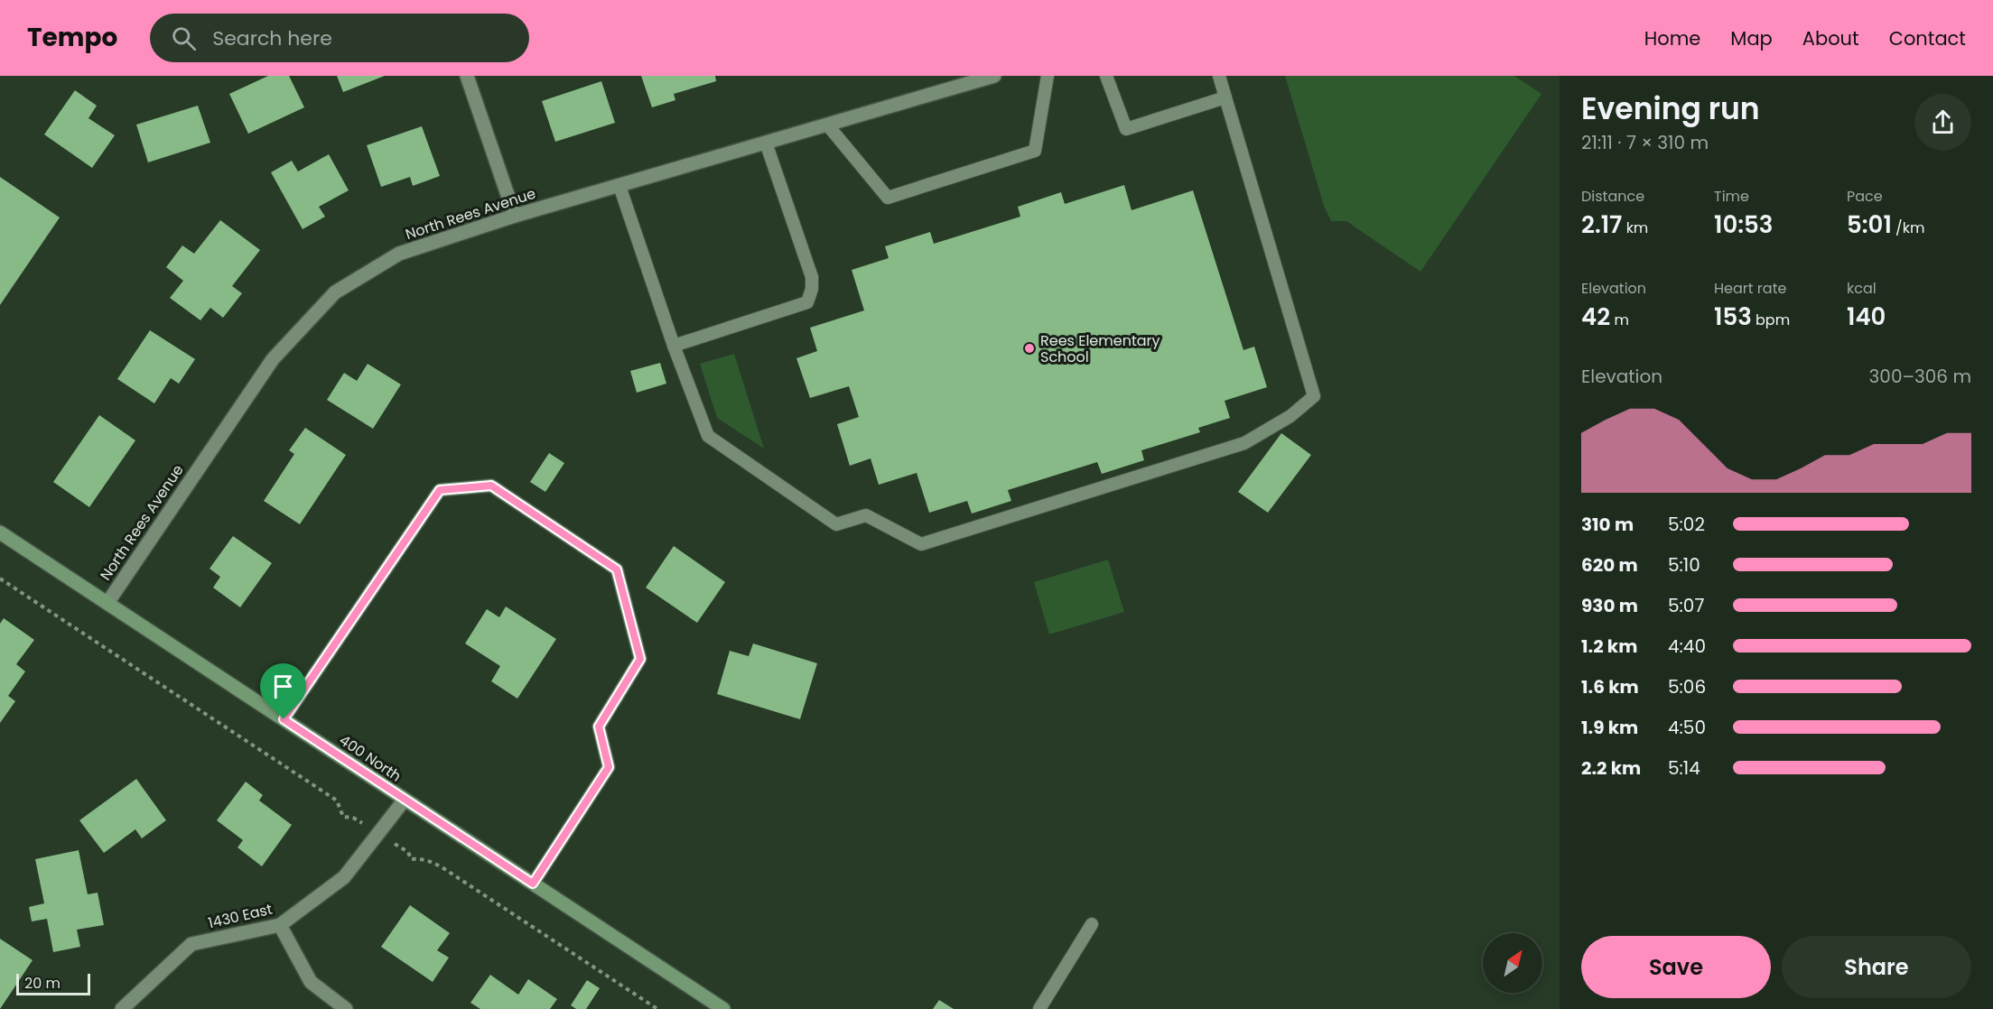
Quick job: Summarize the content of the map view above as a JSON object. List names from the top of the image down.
{
  "streets": {
    "main road": ["400 North"],
    "street": ["North Rees Avenue", "1430 East"]
  },
  "crossings": [
    ["North Rees Avenue", "400 North"],
    ["400 North", "1430 East"]
  ],
  "places": ["Rees Elementary School"],
  "scale_bar": "20 m",
  "north": "top right",
  "page": {
    "header": "Tempo",
    "search": "Search here",
    "nav": [
      "Home",
      "Map",
      "About",
      "Contact"
    ],
    "heading": ["Evening run", "21:11 · 7 × 310 m"],
    "stats": [
      ["Distance", "2.17 km"],
      ["Time", "10:53"],
      ["Pace", "5:01 /km"],
      ["Elevation", "42 m"],
      ["Heart rate", "153 bpm"],
      ["kcal", "140"]
    ],
    "chart": ["Elevation", "300–306 m"],
    "list": [
      {
        "name": "310 m",
        "note": "5:02"
      },
      {
        "name": "620 m",
        "note": "5:10"
      },
      {
        "name": "930 m",
        "note": "5:07"
      },
      {
        "name": "1.2 km",
        "note": "4:40"
      },
      {
        "name": "1.6 km",
        "note": "5:06"
      },
      {
        "name": "1.9 km",
        "note": "4:50"
      },
      {
        "name": "2.2 km",
        "note": "5:14"
      }
    ],
    "buttons": ["Save", "Share"],
    "scale": "20 m"
  }
}
